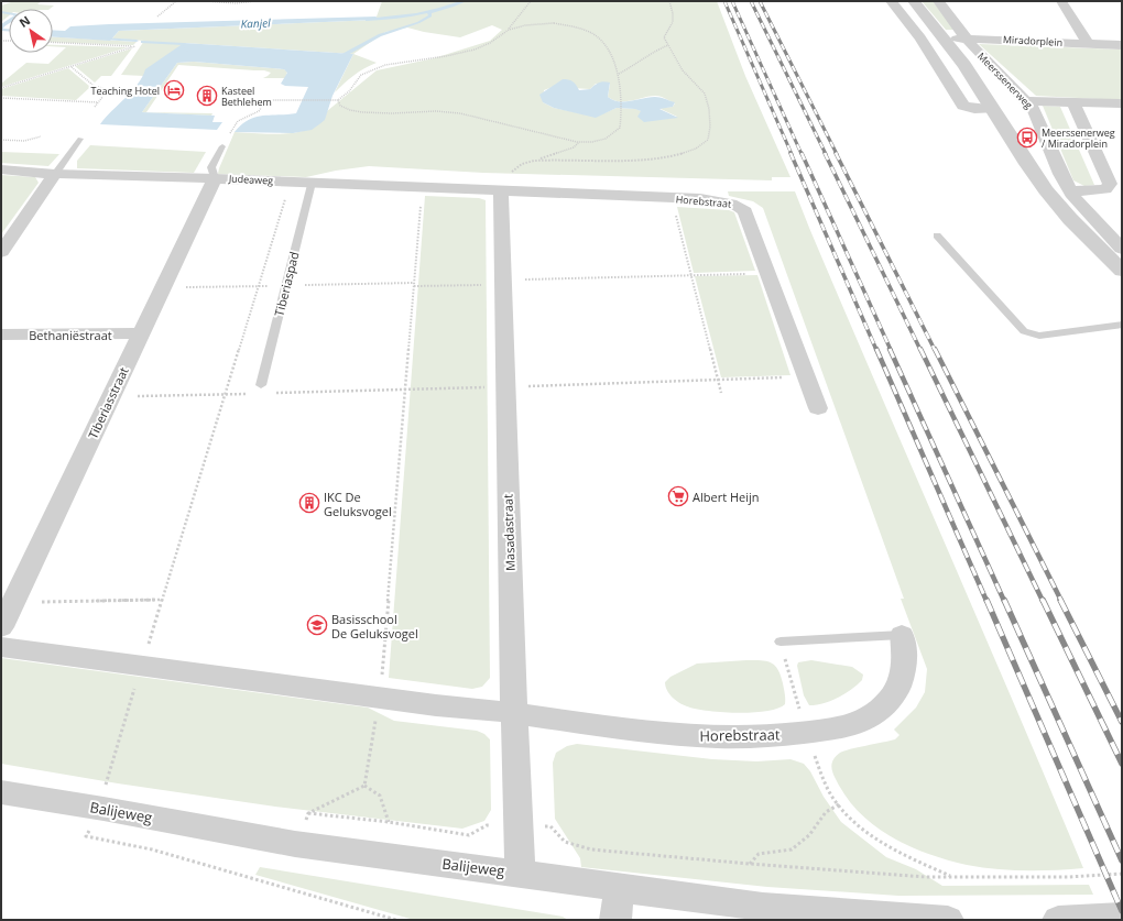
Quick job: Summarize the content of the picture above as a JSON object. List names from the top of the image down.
{
  "streets": {
    "street": [
      "Miradorplein",
      "Meerssenerweg",
      "Judeaweg",
      "Horebstraat",
      "Bethaniëstraat",
      "Tiberiasstraat",
      "Masadastraat",
      "Balijeweg"
    ],
    "lane": ["Tiberiaspad"]
  },
  "crossings": [
    ["Miradorplein", "Meerssenerweg"],
    ["Judeaweg", "Horebstraat"],
    ["Judeaweg", "Tiberiaspad"],
    ["Judeaweg", "Tiberiasstraat"],
    ["Judeaweg", "Masadastraat"],
    ["Horebstraat", "Masadastraat"],
    ["Bethaniëstraat", "Tiberiasstraat"],
    ["Masadastraat", "Balijeweg"]
  ],
  "water": ["Kanjel"],
  "places": {
    "hotel": ["Teaching Hotel"],
    "building": ["Kasteel Bethlehem", "IKC De Geluksvogel"],
    "bus stop": ["Meerssenerweg / Miradorplein"],
    "supermarket": ["Albert Heijn"],
    "school or university": ["Basisschool De Geluksvogel"]
  },
  "north": "top left"
}
